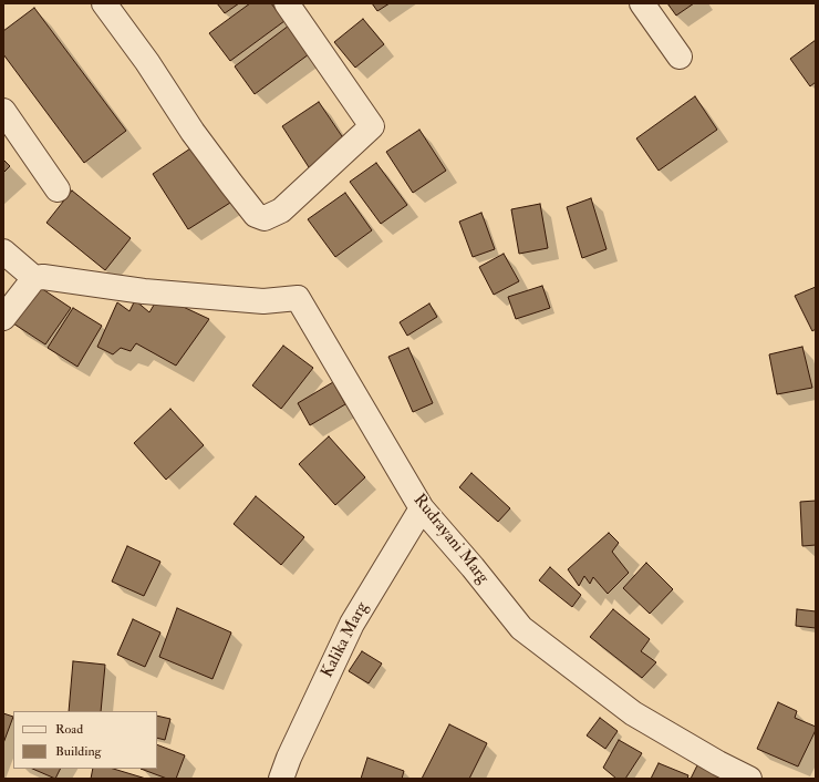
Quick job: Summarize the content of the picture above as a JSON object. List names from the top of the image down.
{
  "streets": {
    "street": ["Rudrayani Marg", "Kalika Marg"]
  },
  "crossings": [
    ["Rudrayani Marg", "Kalika Marg"]
  ],
  "legend": ["Road", "Building"]
}
